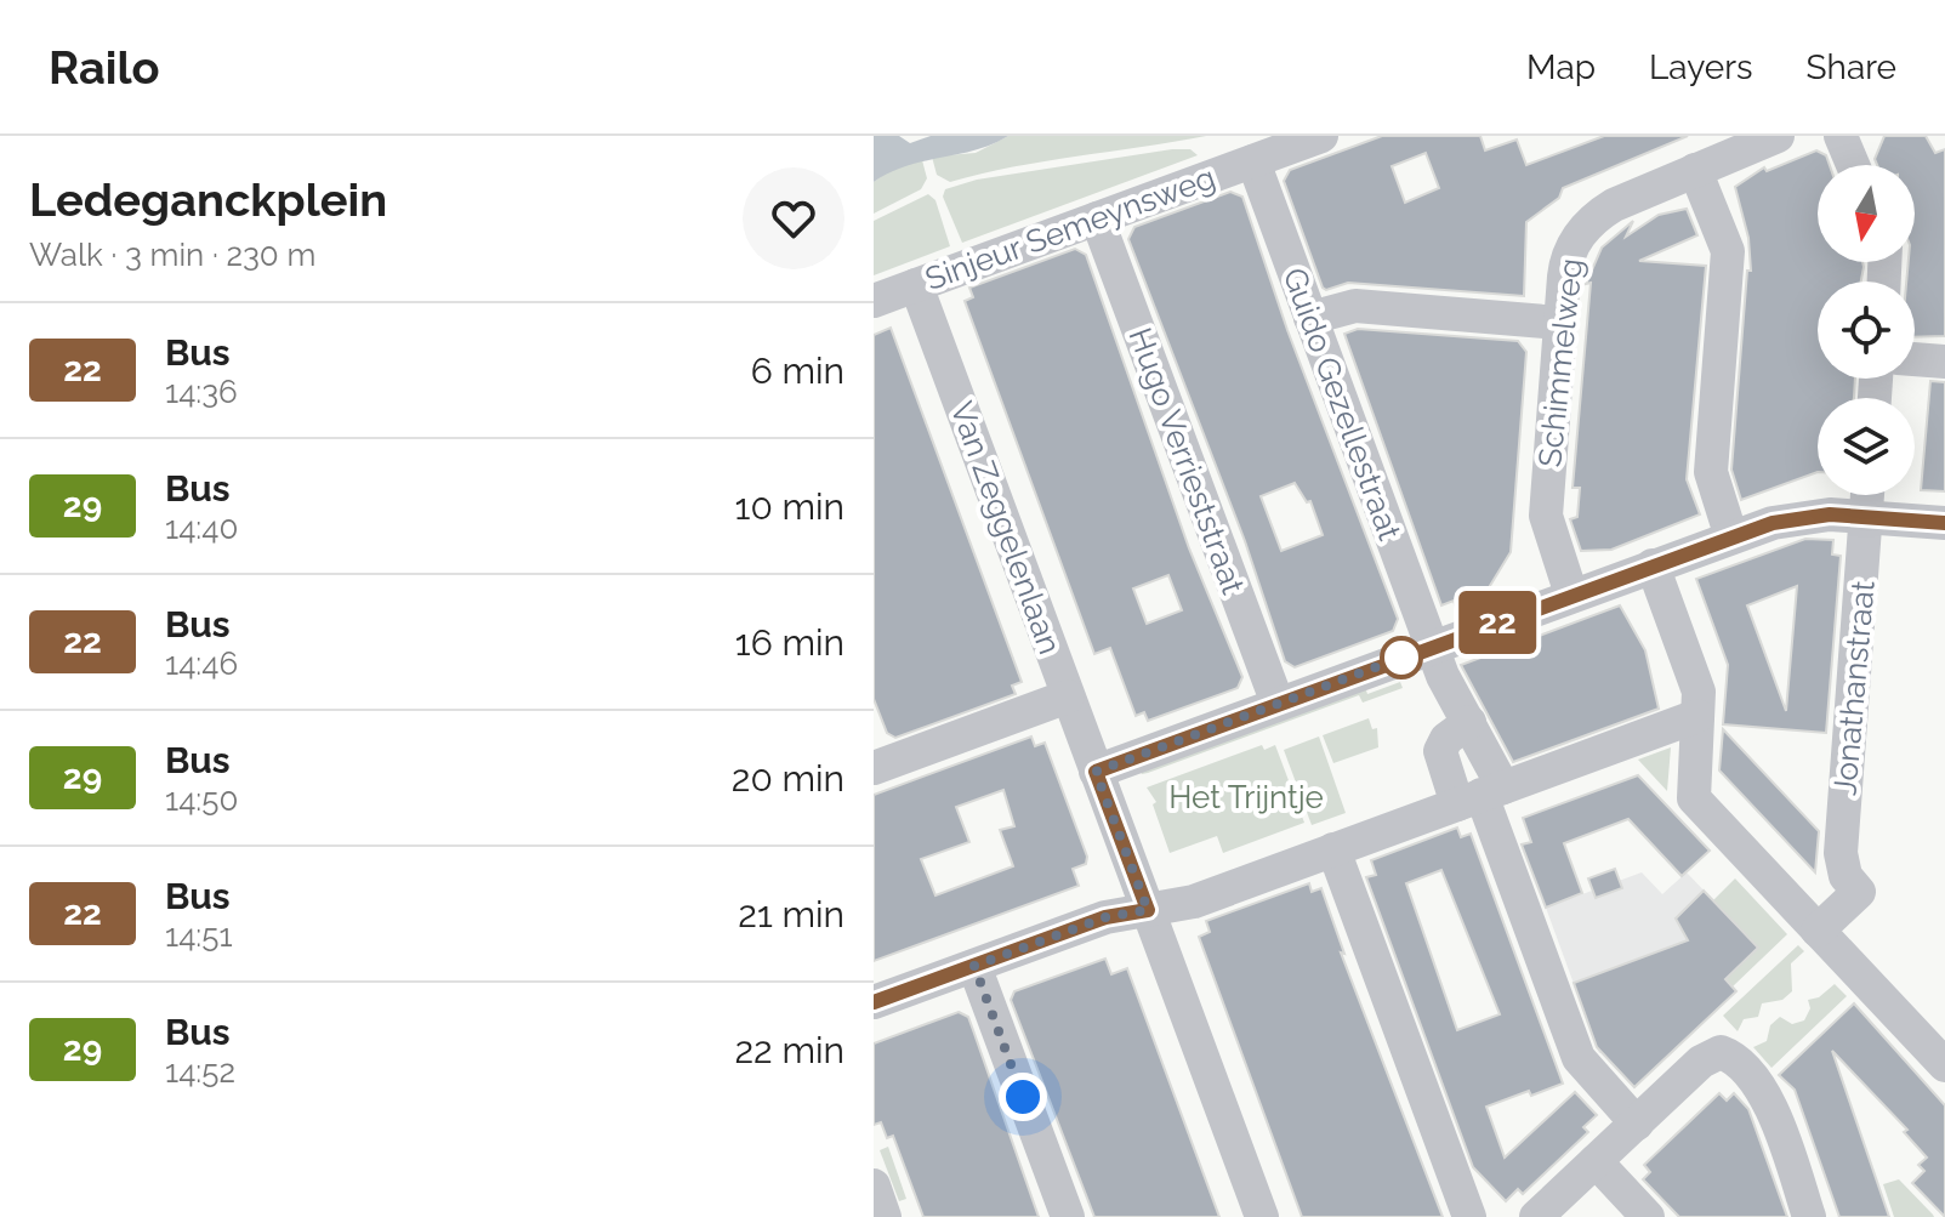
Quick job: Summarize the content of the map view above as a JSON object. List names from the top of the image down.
{
  "streets": {
    "street": [
      "Sinjeur Semeynsweg",
      "Schimmelweg",
      "Guido Gezellestraat",
      "Hugo Verrieststraat",
      "Van Zeggelenlaan",
      "Jonathanstraat"
    ]
  },
  "crossings": [
    ["Sinjeur Semeynsweg", "Guido Gezellestraat"],
    ["Sinjeur Semeynsweg", "Hugo Verrieststraat"],
    ["Sinjeur Semeynsweg", "Van Zeggelenlaan"]
  ],
  "parks": ["Het Trijntje"],
  "lines": ["bus line 22"],
  "north": "bottom",
  "page": {
    "header": "Railo",
    "nav": ["Map", "Layers", "Share"],
    "heading": ["Ledeganckplein", "Walk · 3 min · 230 m"],
    "on_map": "22",
    "list": [
      {
        "mark": "22",
        "name": "Bus",
        "note": "14:36",
        "value": "6 min"
      },
      {
        "mark": "29",
        "name": "Bus",
        "note": "14:40",
        "value": "10 min"
      },
      {
        "mark": "22",
        "name": "Bus",
        "note": "14:46",
        "value": "16 min"
      },
      {
        "mark": "29",
        "name": "Bus",
        "note": "14:50",
        "value": "20 min"
      },
      {
        "mark": "22",
        "name": "Bus",
        "note": "14:51",
        "value": "21 min"
      },
      {
        "mark": "29",
        "name": "Bus",
        "note": "14:52",
        "value": "22 min"
      }
    ]
  }
}
